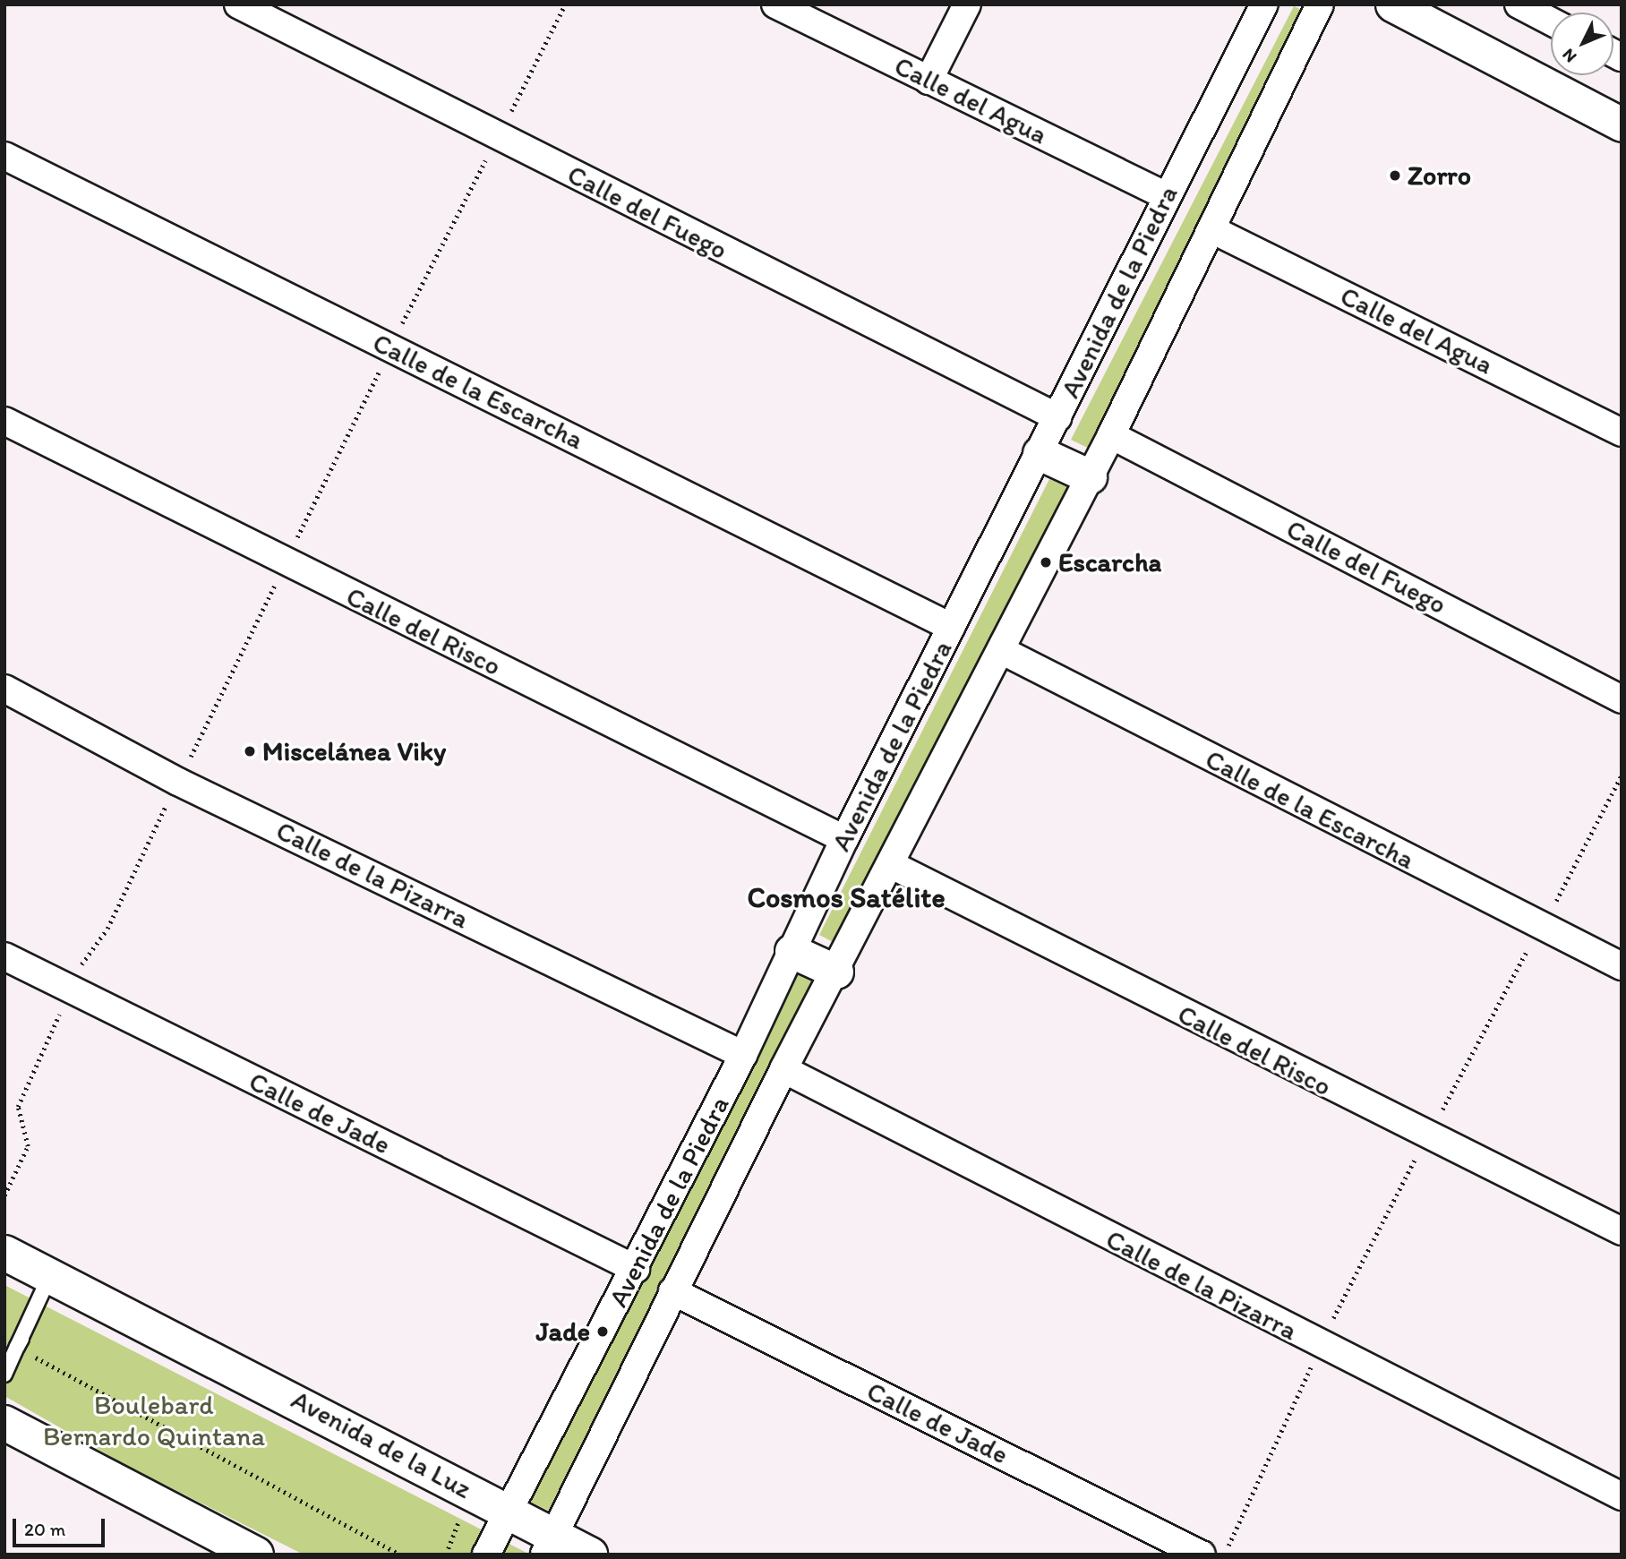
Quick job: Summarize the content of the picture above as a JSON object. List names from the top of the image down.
{
  "streets": {
    "main road": ["Avenida de la Luz"],
    "street": [
      "Calle del Agua",
      "Calle del Fuego",
      "Avenida de la Piedra",
      "Calle de la Escarcha",
      "Calle del Risco",
      "Calle de la Pizarra",
      "Calle de Jade"
    ]
  },
  "crossings": [
    ["Calle del Agua", "Avenida de la Piedra"],
    ["Calle del Fuego", "Avenida de la Piedra"],
    ["Avenida de la Piedra", "Calle de la Escarcha"],
    ["Avenida de la Piedra", "Calle del Risco"],
    ["Avenida de la Piedra", "Calle de la Pizarra"],
    ["Avenida de la Piedra", "Calle de Jade"],
    ["Avenida de la Piedra", "Avenida de la Luz"]
  ],
  "districts": ["Cosmos Satélite"],
  "parks": ["Boulebard Bernardo Quintana"],
  "places": [
    "Zorro",
    "Escarcha",
    "Miscelánea Viky",
    "Jade"
  ],
  "scale_bar": "20 m",
  "north": "bottom left"
}
